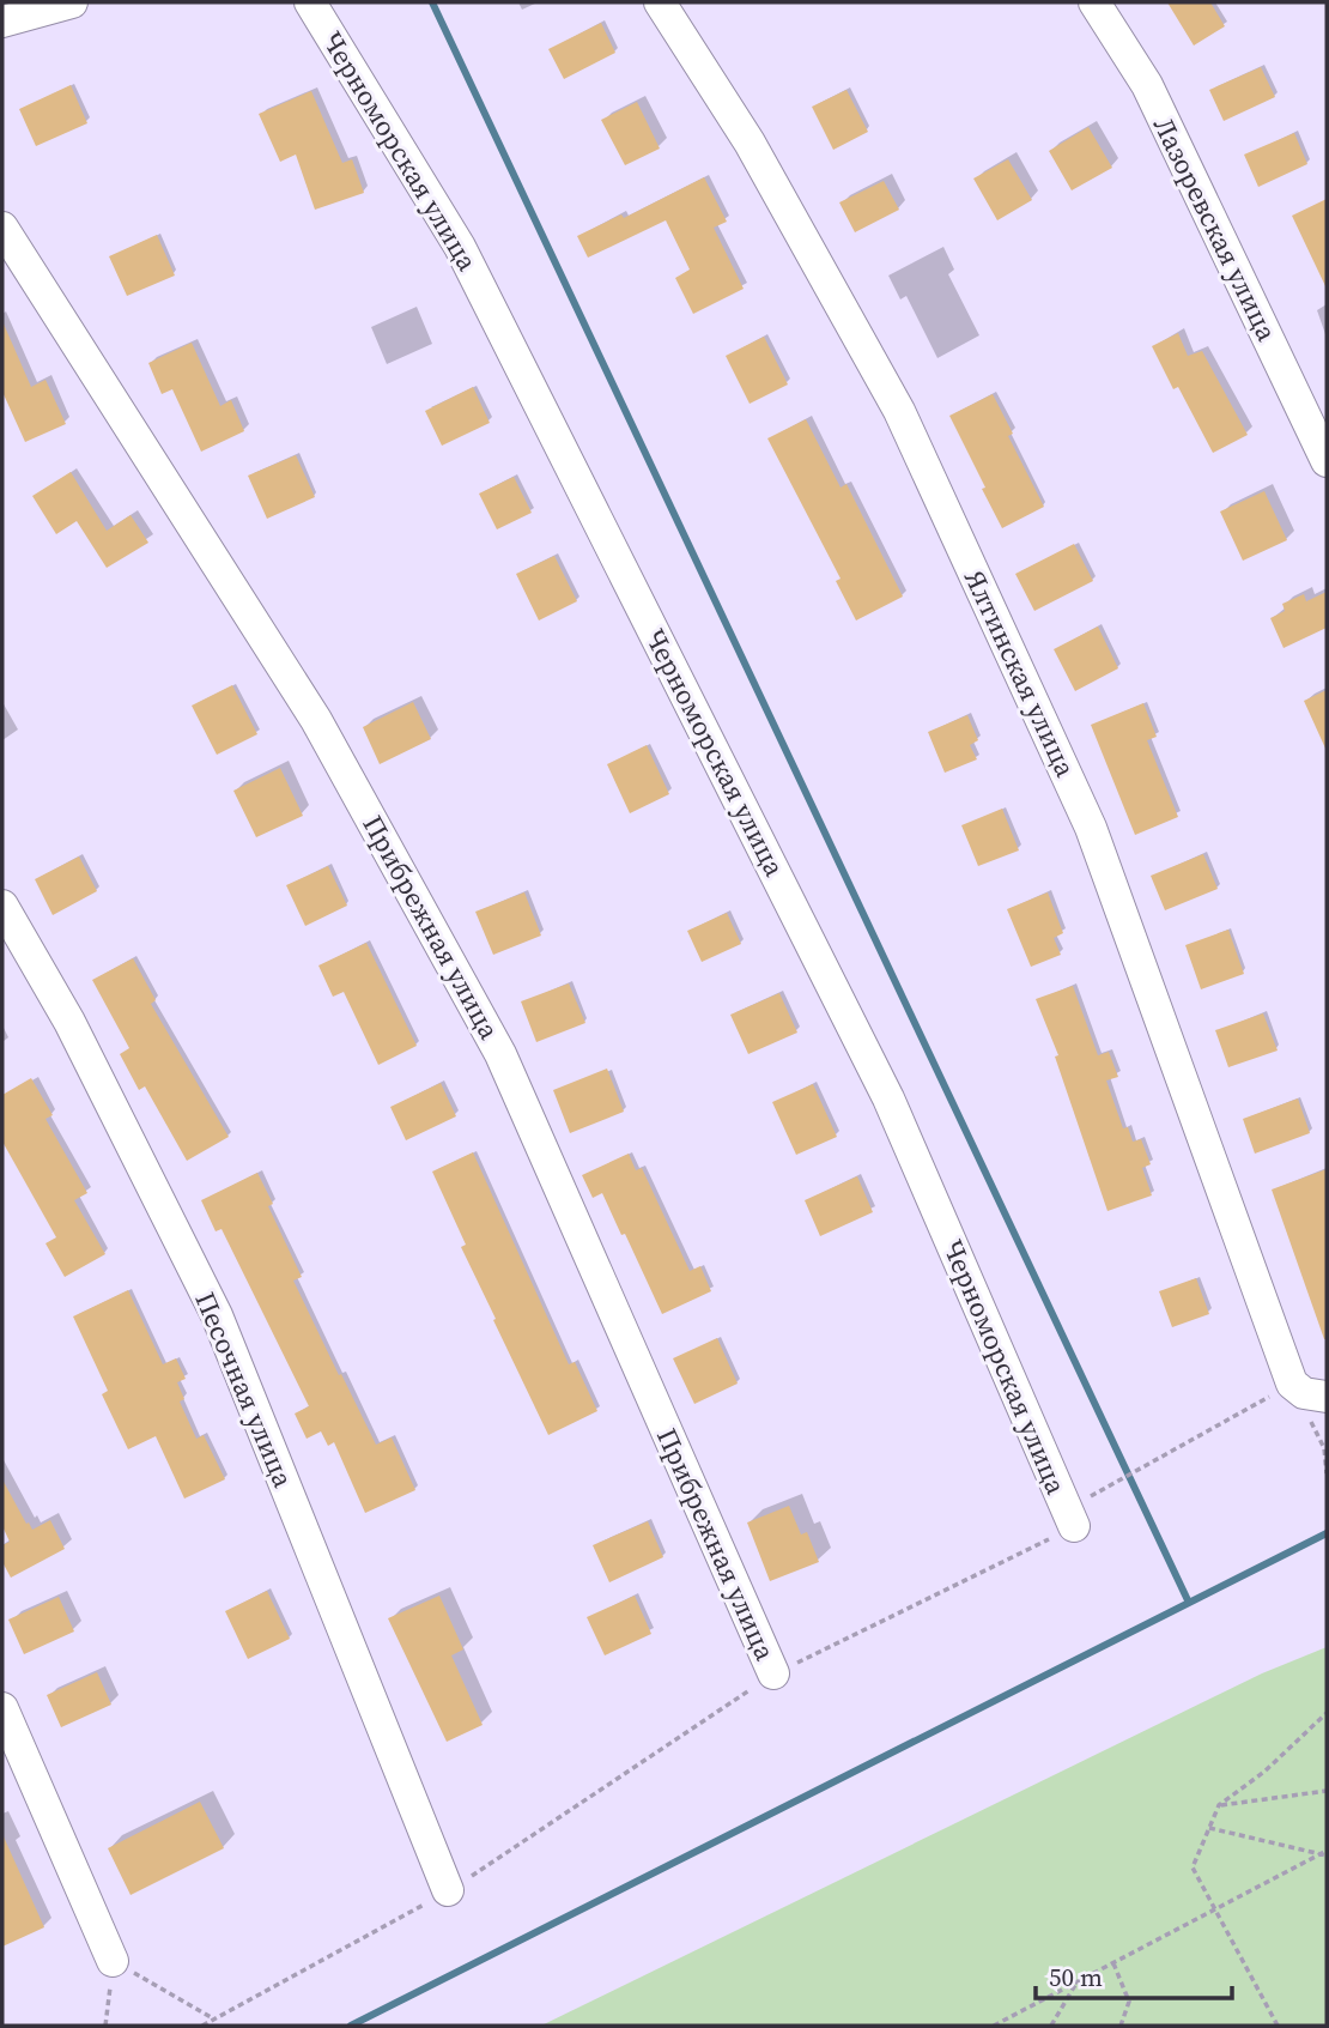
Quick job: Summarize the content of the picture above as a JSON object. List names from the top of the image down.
{
  "streets": {
    "street": [
      "Черноморская улица",
      "Лазоревская улица",
      "Ялтинская улица",
      "Прибрежная улица",
      "Песочная улица"
    ]
  },
  "scale_bar": "50 m"
}
